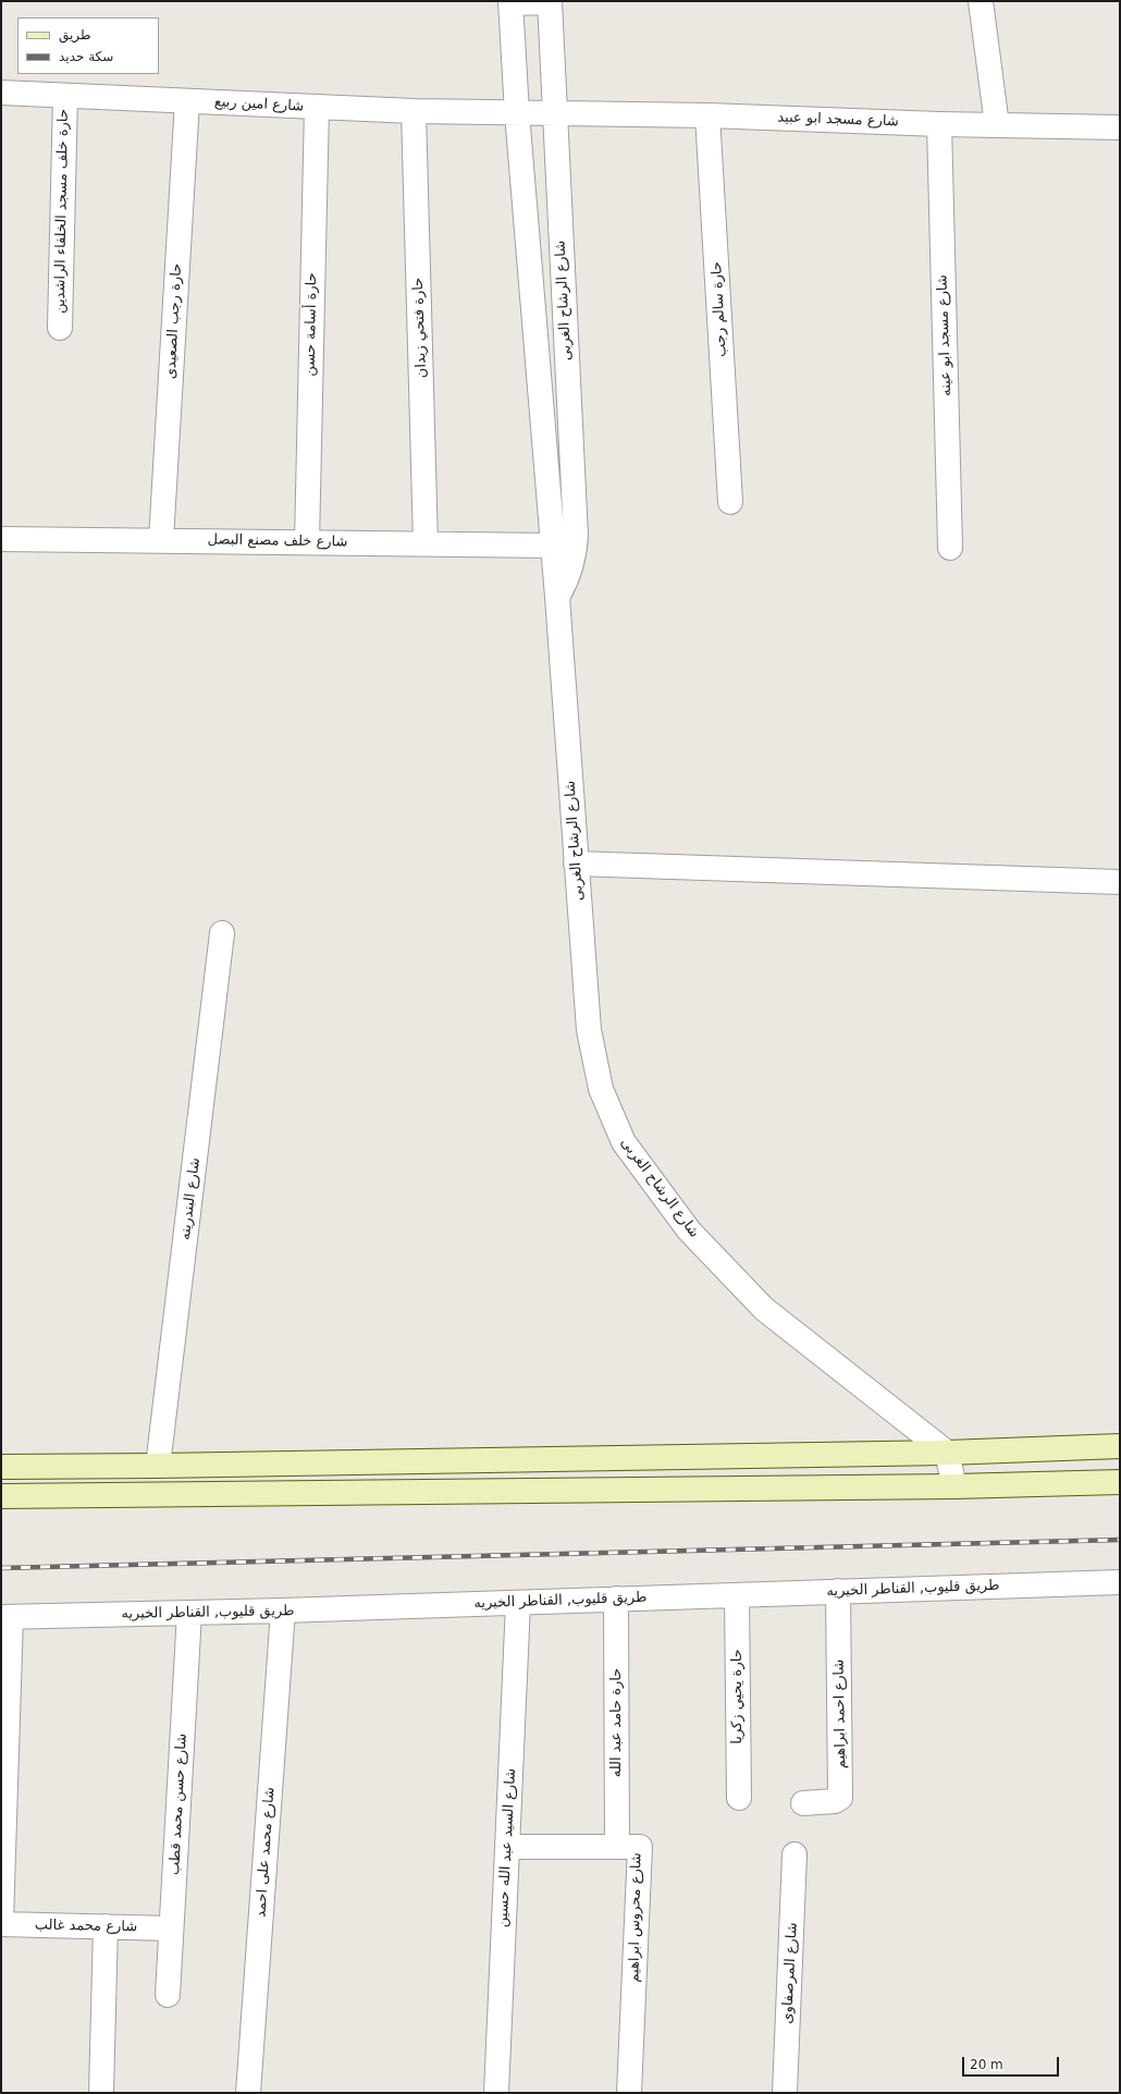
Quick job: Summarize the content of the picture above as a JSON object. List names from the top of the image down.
{
  "streets": {
    "street": [
      "شارع امين ربيع",
      "شارع مسجد ابو عبيد",
      "حارة خلف مسجد الخلفاء الراشدين",
      "شارع الرشاح الغربى",
      "حارة سالم رجب",
      "حارة رجب الصعيدى",
      "حارة أسامة حسن",
      "حارة فتحي زيدان",
      "شارع مسجد ابو عينه",
      "شارع خلف مصنع البصل",
      "شارع البندرينه",
      "طريق قليوب, القناطر الخيريه",
      "حارة يحيي زكريا",
      "شارع احمد ابراهيم",
      "حارة حامد عبد الله",
      "شارع حسن محمد قطب",
      "شارع السيد عبد الله حسين",
      "شارع محمد على احمد",
      "شارع محروس ابراهيم",
      "شارع محمد غالب",
      "شارع المرصفاوى"
    ]
  },
  "crossings": [
    ["شارع امين ربيع", "شارع مسجد ابو عبيد"],
    ["شارع امين ربيع", "حارة خلف مسجد الخلفاء الراشدين"],
    ["شارع امين ربيع", "شارع الرشاح الغربى"],
    ["شارع امين ربيع", "حارة رجب الصعيدى"],
    ["شارع امين ربيع", "حارة أسامة حسن"],
    ["شارع امين ربيع", "حارة فتحي زيدان"],
    ["شارع مسجد ابو عبيد", "شارع الرشاح الغربى"],
    ["شارع مسجد ابو عبيد", "حارة سالم رجب"],
    ["شارع مسجد ابو عبيد", "شارع مسجد ابو عينه"],
    ["شارع الرشاح الغربى", "شارع خلف مصنع البصل"],
    ["حارة رجب الصعيدى", "شارع خلف مصنع البصل"],
    ["حارة أسامة حسن", "شارع خلف مصنع البصل"],
    ["حارة فتحي زيدان", "شارع خلف مصنع البصل"],
    ["طريق قليوب, القناطر الخيريه", "حارة يحيي زكريا"],
    ["طريق قليوب, القناطر الخيريه", "شارع احمد ابراهيم"],
    ["طريق قليوب, القناطر الخيريه", "حارة حامد عبد الله"],
    ["طريق قليوب, القناطر الخيريه", "شارع حسن محمد قطب"],
    ["طريق قليوب, القناطر الخيريه", "شارع السيد عبد الله حسين"],
    ["طريق قليوب, القناطر الخيريه", "شارع محمد على احمد"],
    ["حارة حامد عبد الله", "شارع محروس ابراهيم"],
    ["شارع حسن محمد قطب", "شارع محمد غالب"],
    ["شارع السيد عبد الله حسين", "شارع محروس ابراهيم"]
  ],
  "legend": ["طريق", "سكة حديد"],
  "scale_bar": "20 m"
}
